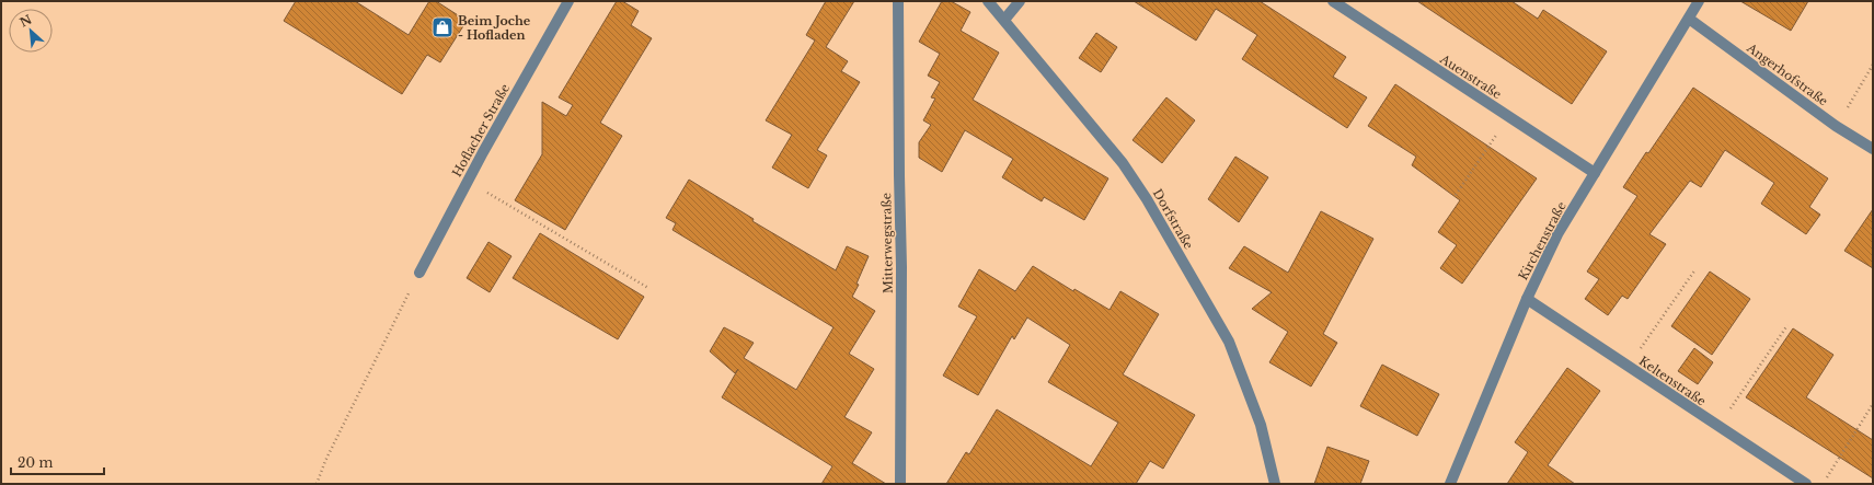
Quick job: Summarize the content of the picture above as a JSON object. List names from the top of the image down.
{
  "streets": {
    "street": [
      "Angerhofstraße",
      "Auenstraße",
      "Hoflacher Straße",
      "Dorfstraße",
      "Kirchenstraße",
      "Mitterwegstraße",
      "Keltenstraße"
    ]
  },
  "crossings": [
    ["Angerhofstraße", "Kirchenstraße"],
    ["Auenstraße", "Kirchenstraße"],
    ["Kirchenstraße", "Keltenstraße"]
  ],
  "places": {
    "shop": ["Beim Joche - Hofladen"]
  },
  "scale_bar": "20 m",
  "north": "top left"
}
